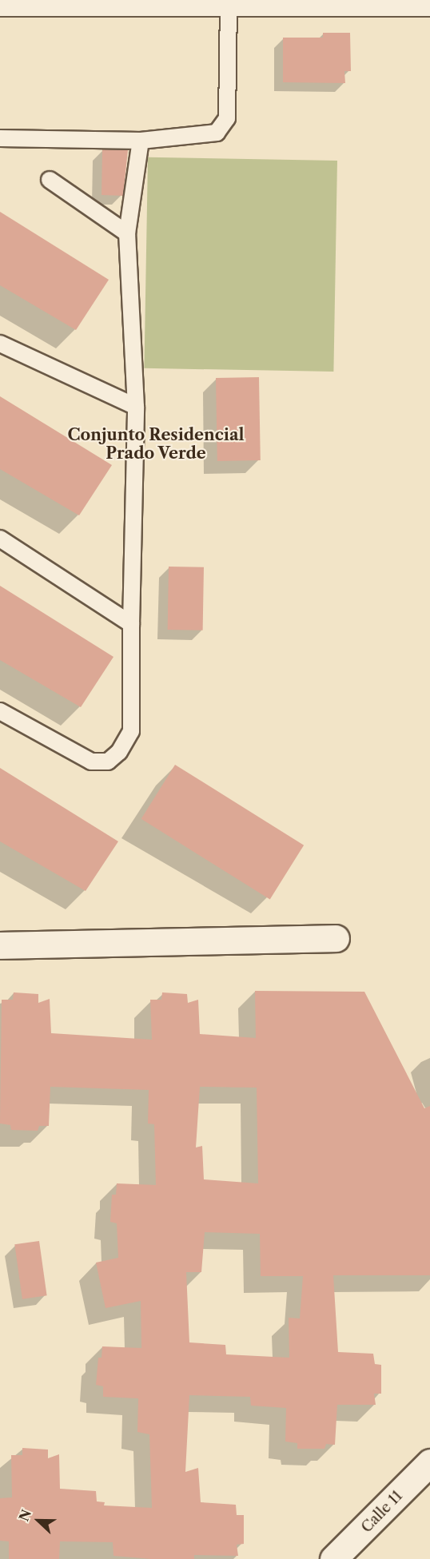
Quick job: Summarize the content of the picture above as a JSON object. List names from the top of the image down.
{
  "streets": {
    "street": ["Calle 11"]
  },
  "districts": ["Conjunto Residencial Prado Verde"],
  "north": "left"
}
